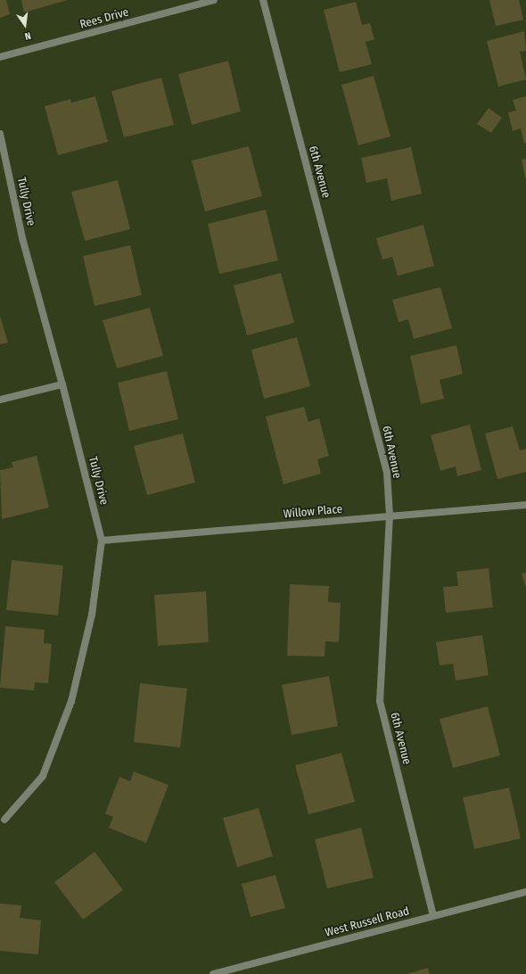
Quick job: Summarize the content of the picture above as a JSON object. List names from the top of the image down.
{
  "streets": {
    "street": [
      "Rees Drive",
      "6th Avenue",
      "Tully Drive",
      "Willow Place",
      "West Russell Road"
    ]
  },
  "crossings": [
    ["6th Avenue", "Willow Place"],
    ["6th Avenue", "West Russell Road"],
    ["Tully Drive", "Willow Place"]
  ],
  "north": "bottom"
}
